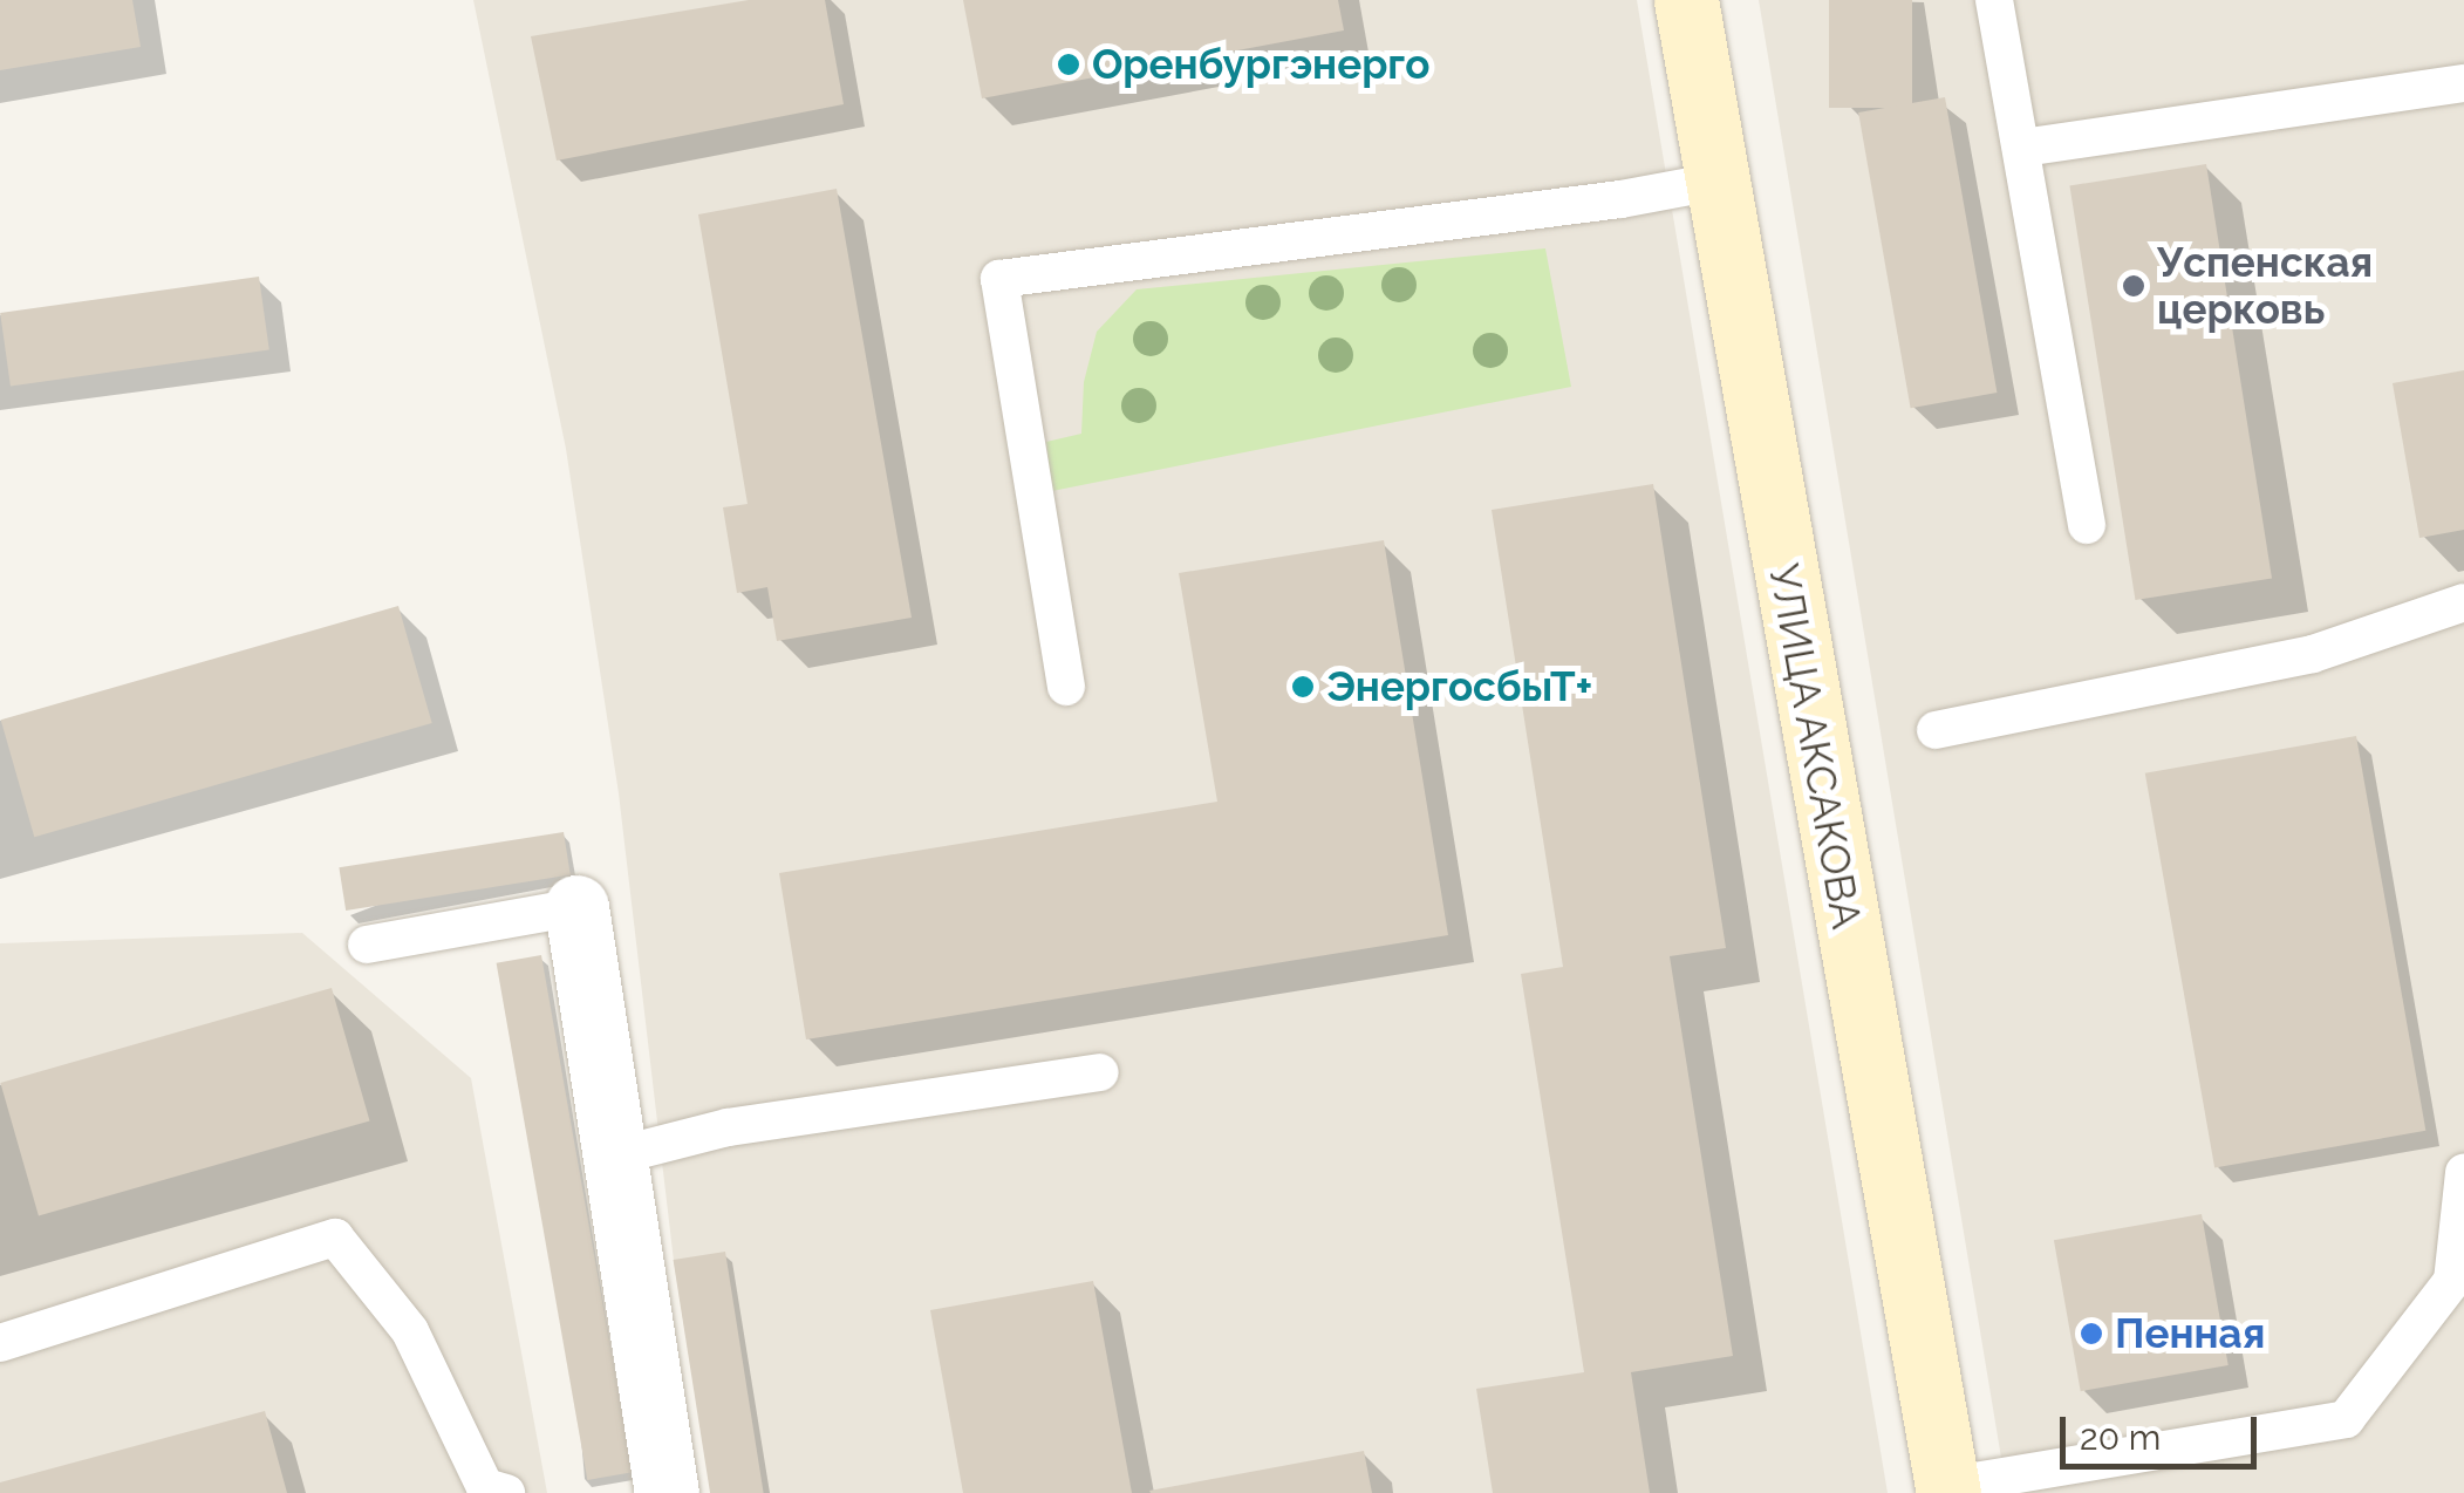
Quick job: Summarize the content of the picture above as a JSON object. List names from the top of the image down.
{
  "streets": {
    "main road": ["УЛИЦА АКСАКОВА"]
  },
  "places": [
    "Оренбургэнерго",
    "Успенская церковь",
    "ЭнергосбыТ+",
    "Пенная"
  ],
  "scale_bar": "20 m"
}
